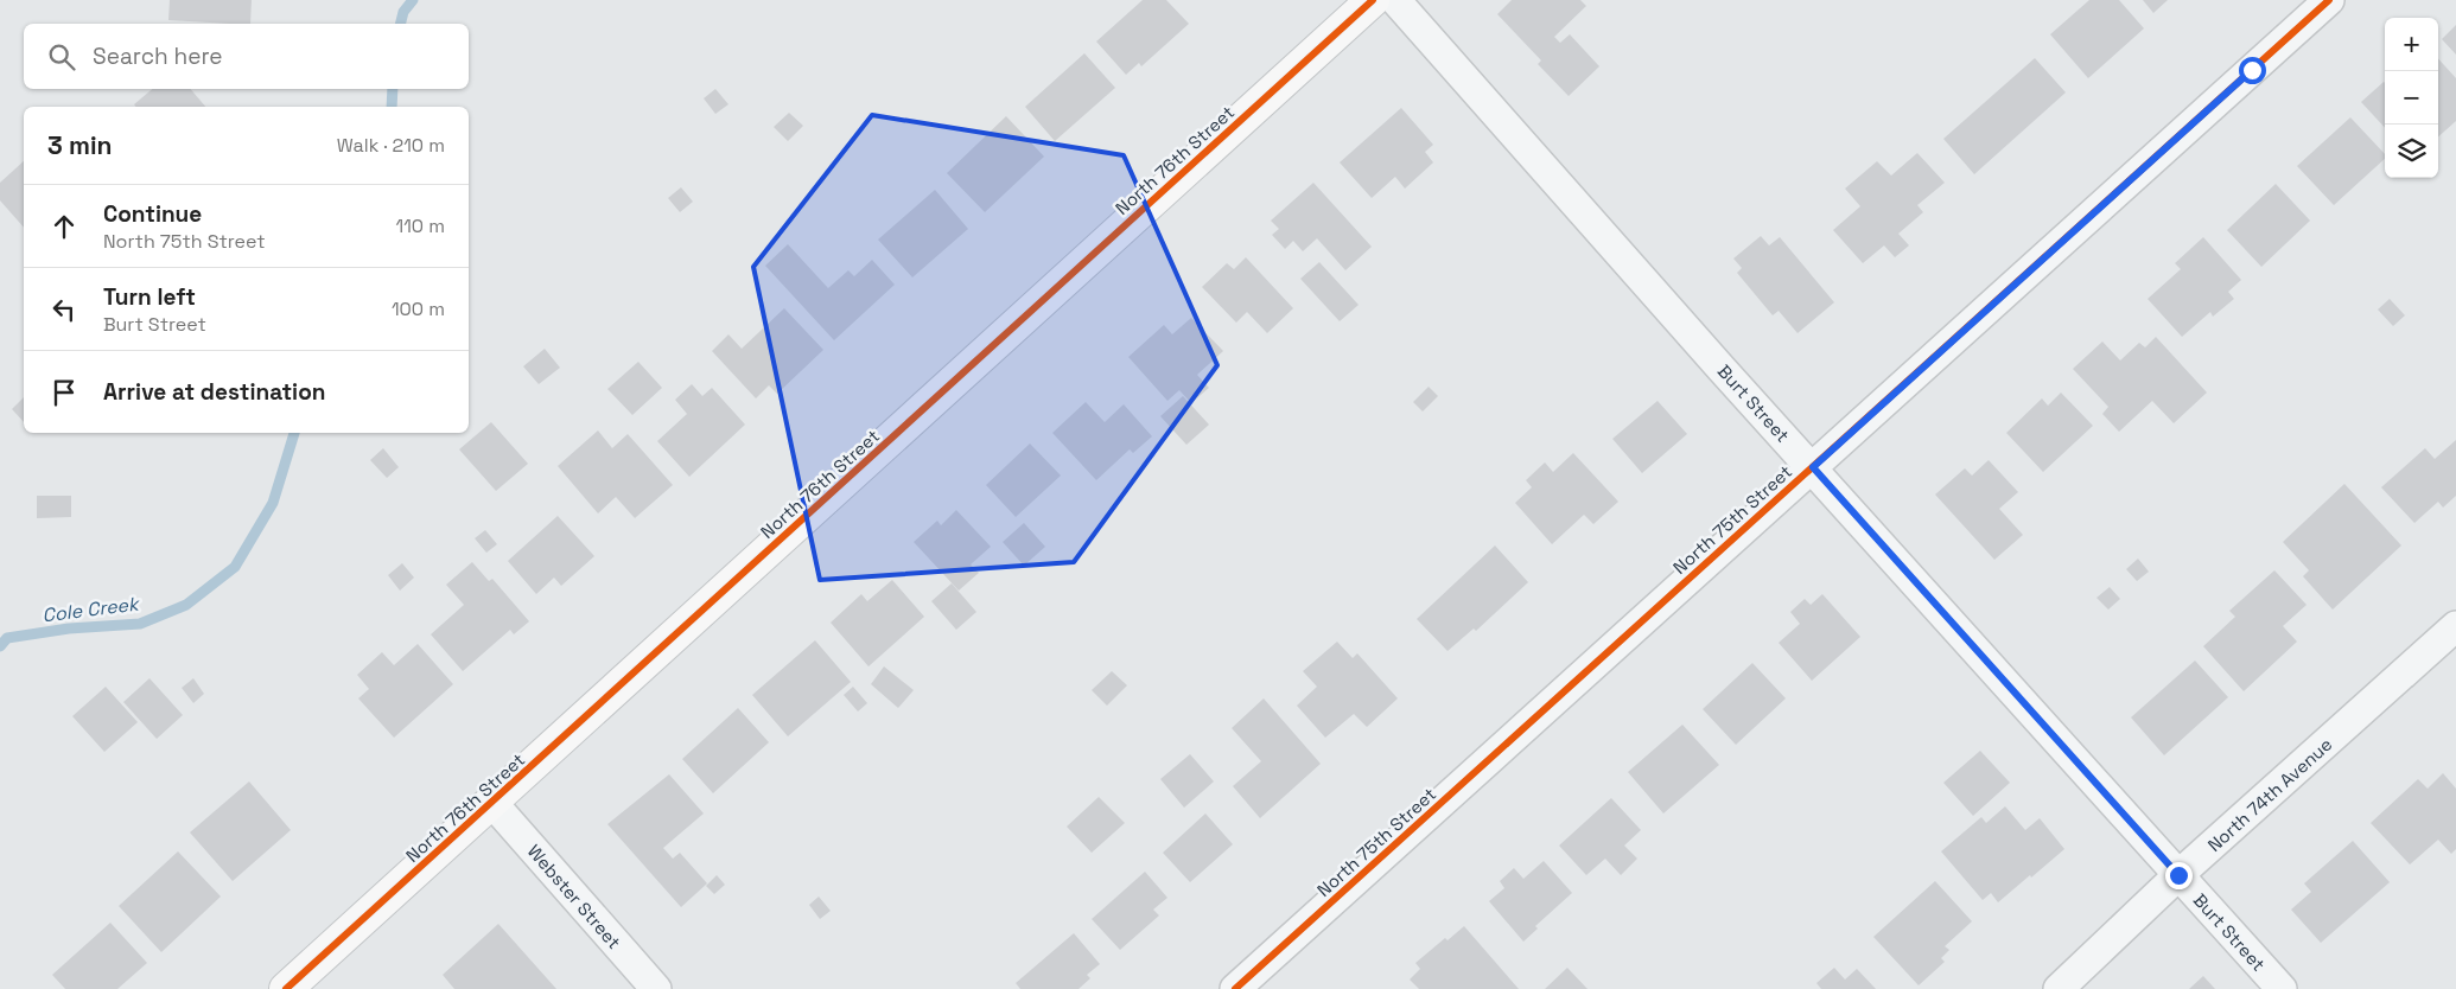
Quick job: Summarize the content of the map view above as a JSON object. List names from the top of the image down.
{
  "streets": {
    "street": [
      "North 76th Street",
      "Burt Street",
      "North 75th Street",
      "North 74th Avenue",
      "Webster Street"
    ]
  },
  "crossings": [
    ["North 76th Street", "Webster Street"],
    ["Burt Street", "North 75th Street"],
    ["Burt Street", "North 74th Avenue"]
  ],
  "water": ["Cole Creek"],
  "page": {
    "map_buttons": ["+", "−"],
    "search": "Search here",
    "heading": ["3 min", "Walk · 210 m"],
    "list": [
      ["Continue", "North 75th Street", "110 m"],
      ["Turn left", "Burt Street", "100 m"],
      "Arrive at destination"
    ]
  }
}
